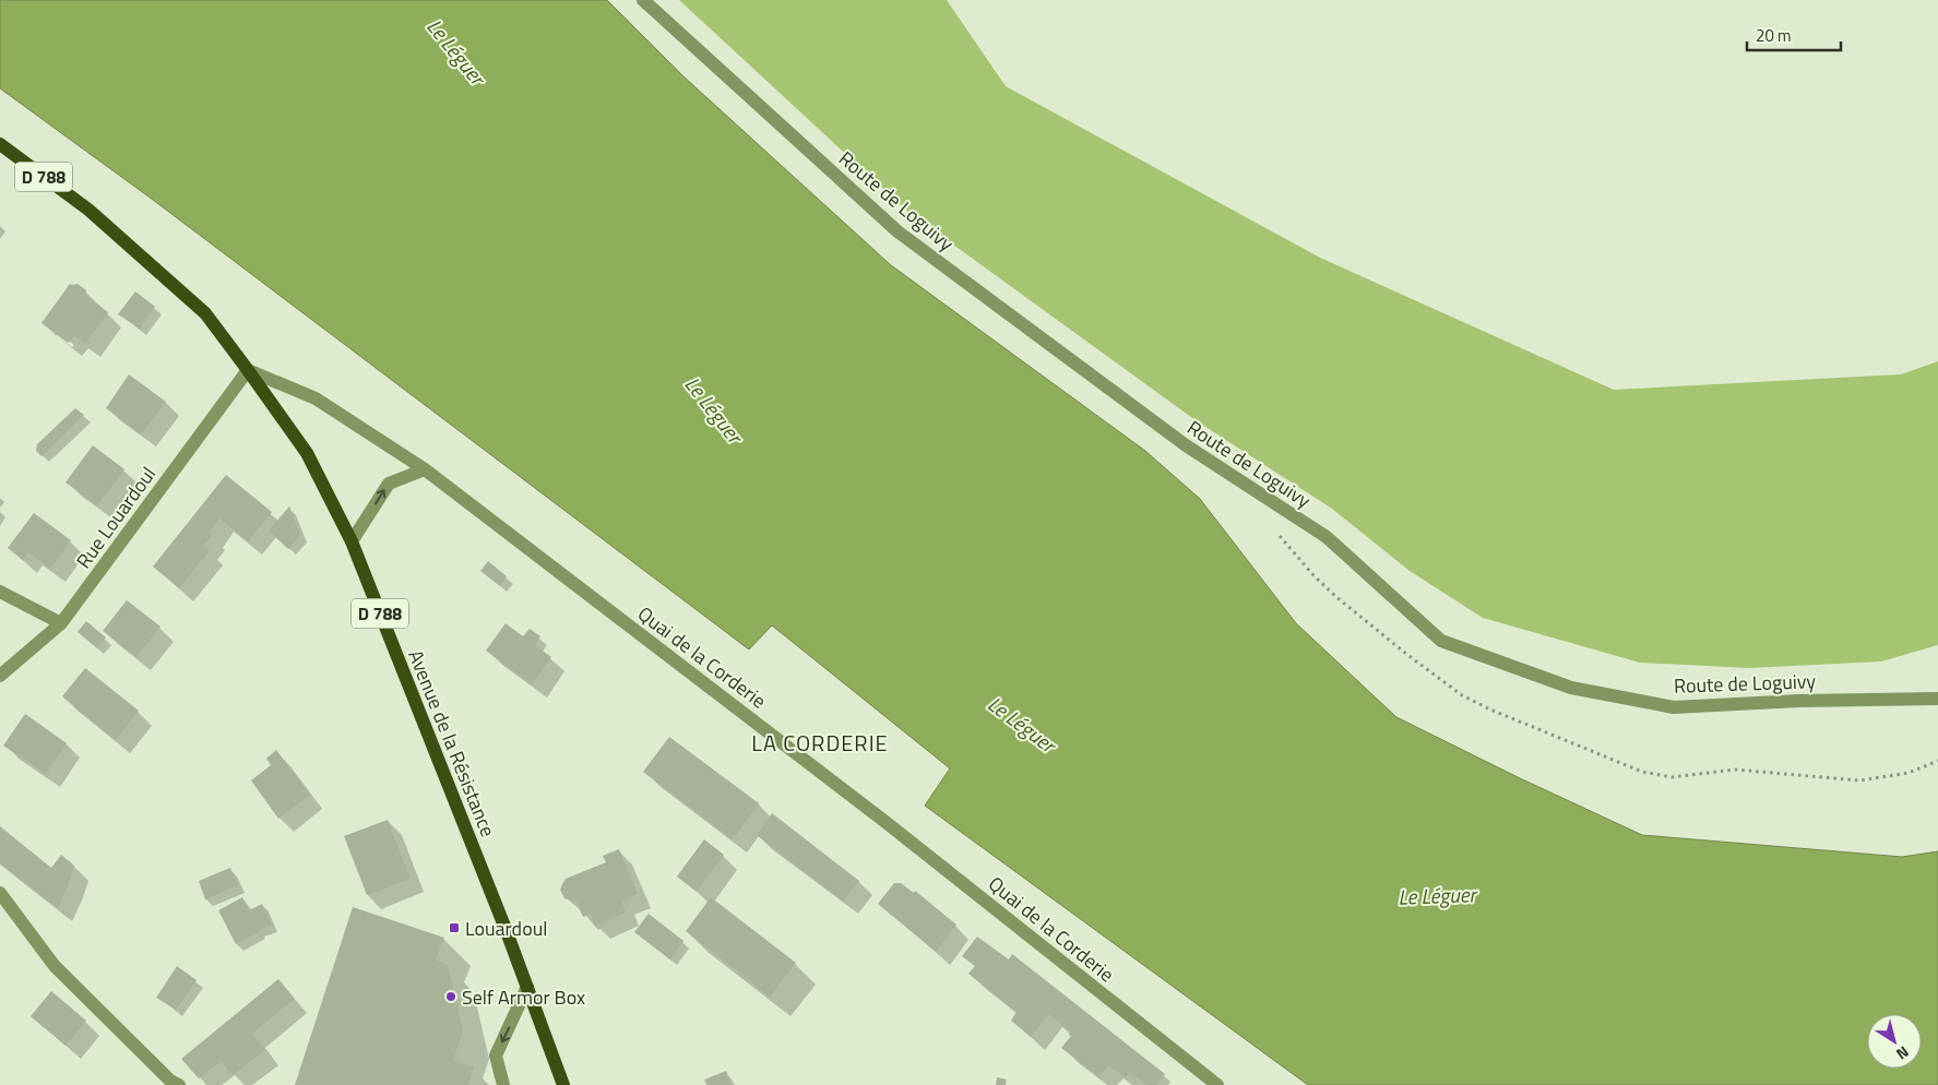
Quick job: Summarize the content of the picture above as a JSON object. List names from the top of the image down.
{
  "streets": {
    "main road": ["D 788", "Avenue de la Résistance"],
    "street": ["Route de Loguivy", "Rue Louardoul", "Quai de la Corderie"]
  },
  "crossings": [
    ["Rue Louardoul", "Quai de la Corderie"],
    ["Rue Louardoul", "Avenue de la Résistance"],
    ["Quai de la Corderie", "Avenue de la Résistance"]
  ],
  "districts": ["LA CORDERIE"],
  "water": ["Le Léguer"],
  "places": {
    "transit": ["Louardoul"],
    "other": ["Self Armor Box"]
  },
  "scale_bar": "20 m",
  "north": "bottom right"
}
